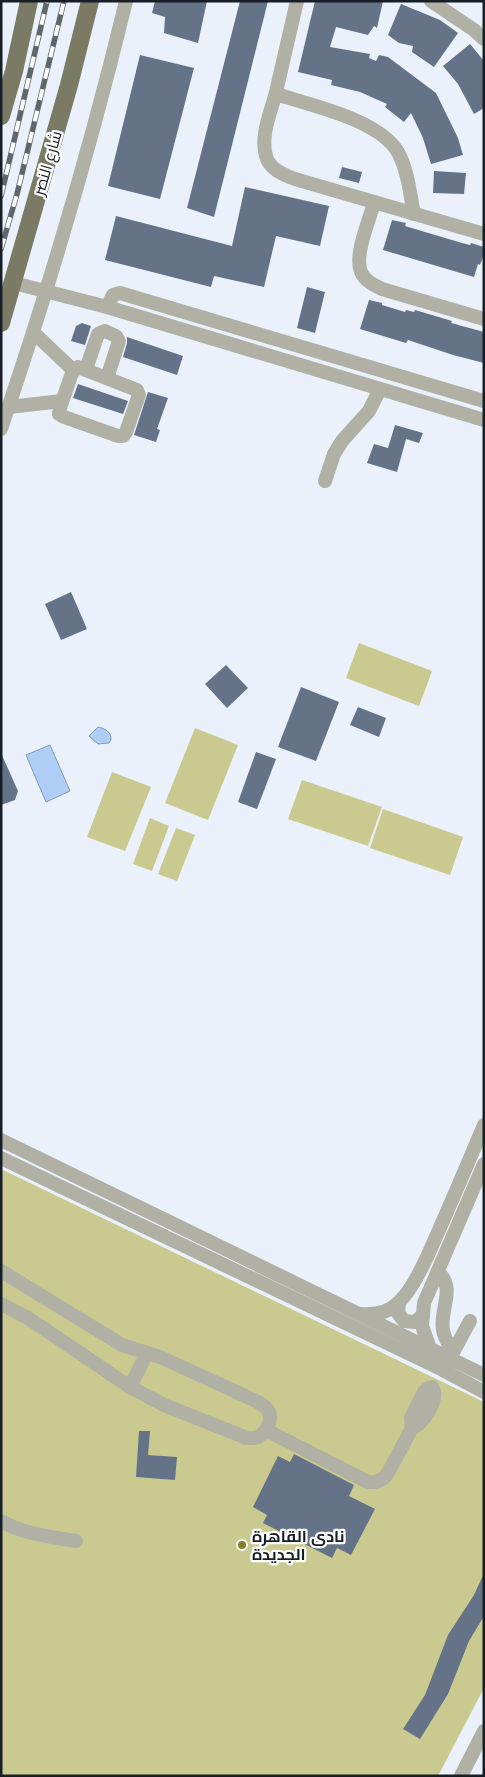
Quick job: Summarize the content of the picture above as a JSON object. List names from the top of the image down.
{
  "streets": {
    "main road": ["شارع النصر"]
  },
  "places": ["نادى القاهرة الجديدة"]
}
